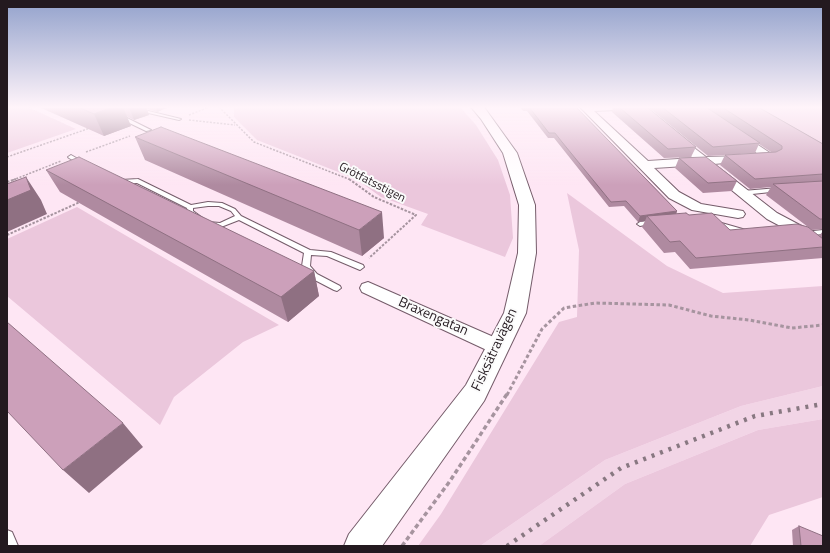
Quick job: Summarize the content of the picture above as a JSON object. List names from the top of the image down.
{
  "streets": {
    "street": ["Braxengatan", "Fisksätravägen"],
    "path": ["Grötfatsstigen"]
  },
  "crossings": [
    ["Braxengatan", "Fisksätravägen"]
  ]
}
